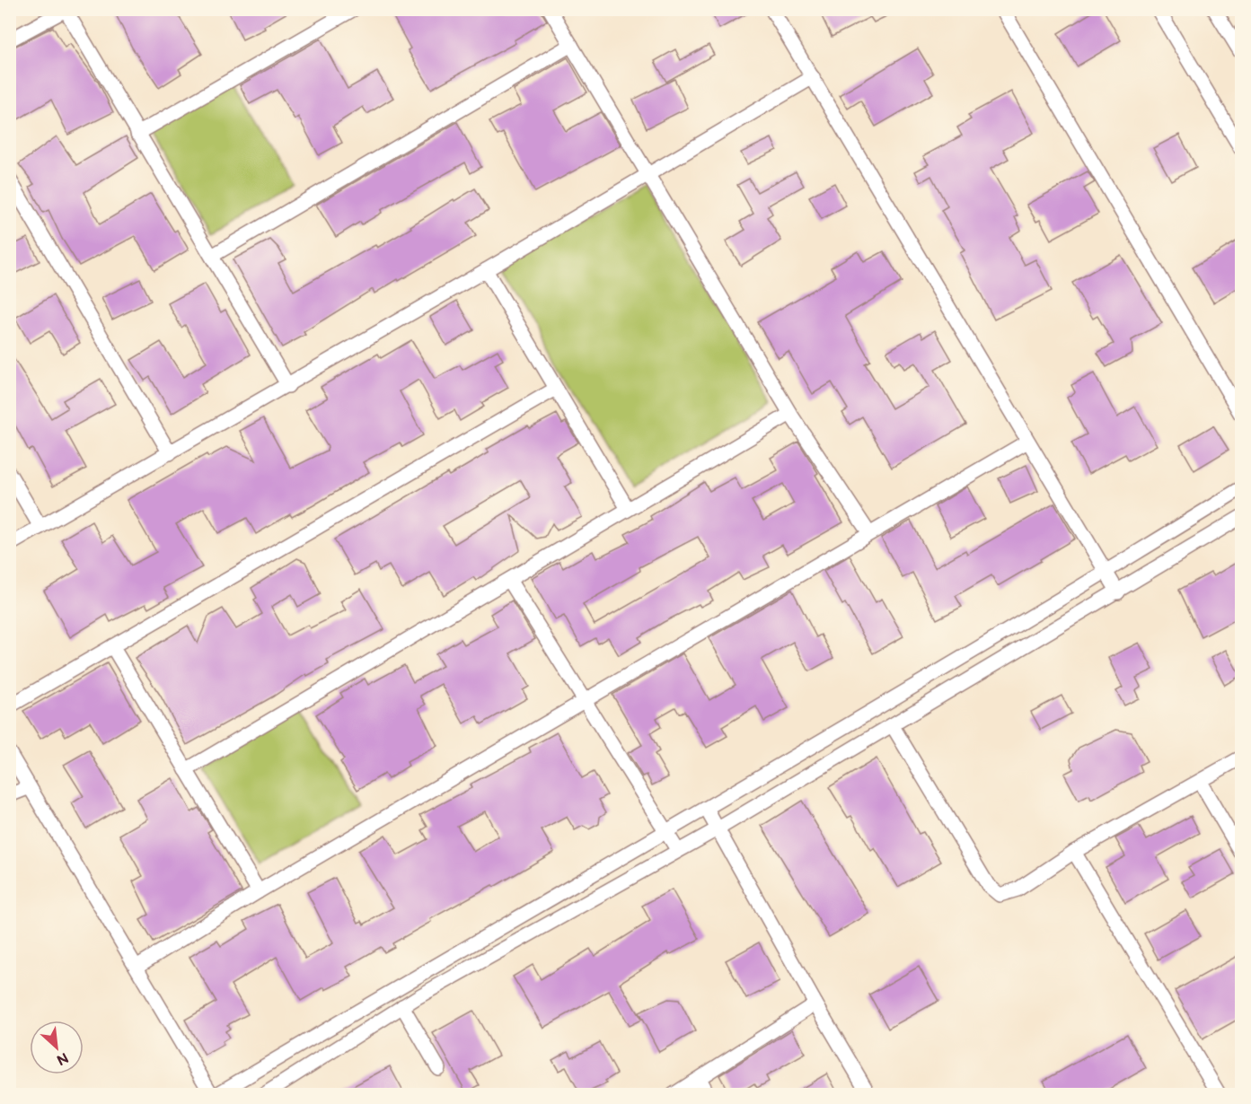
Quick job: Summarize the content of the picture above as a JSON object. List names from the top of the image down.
{
  "north": "bottom right"
}
